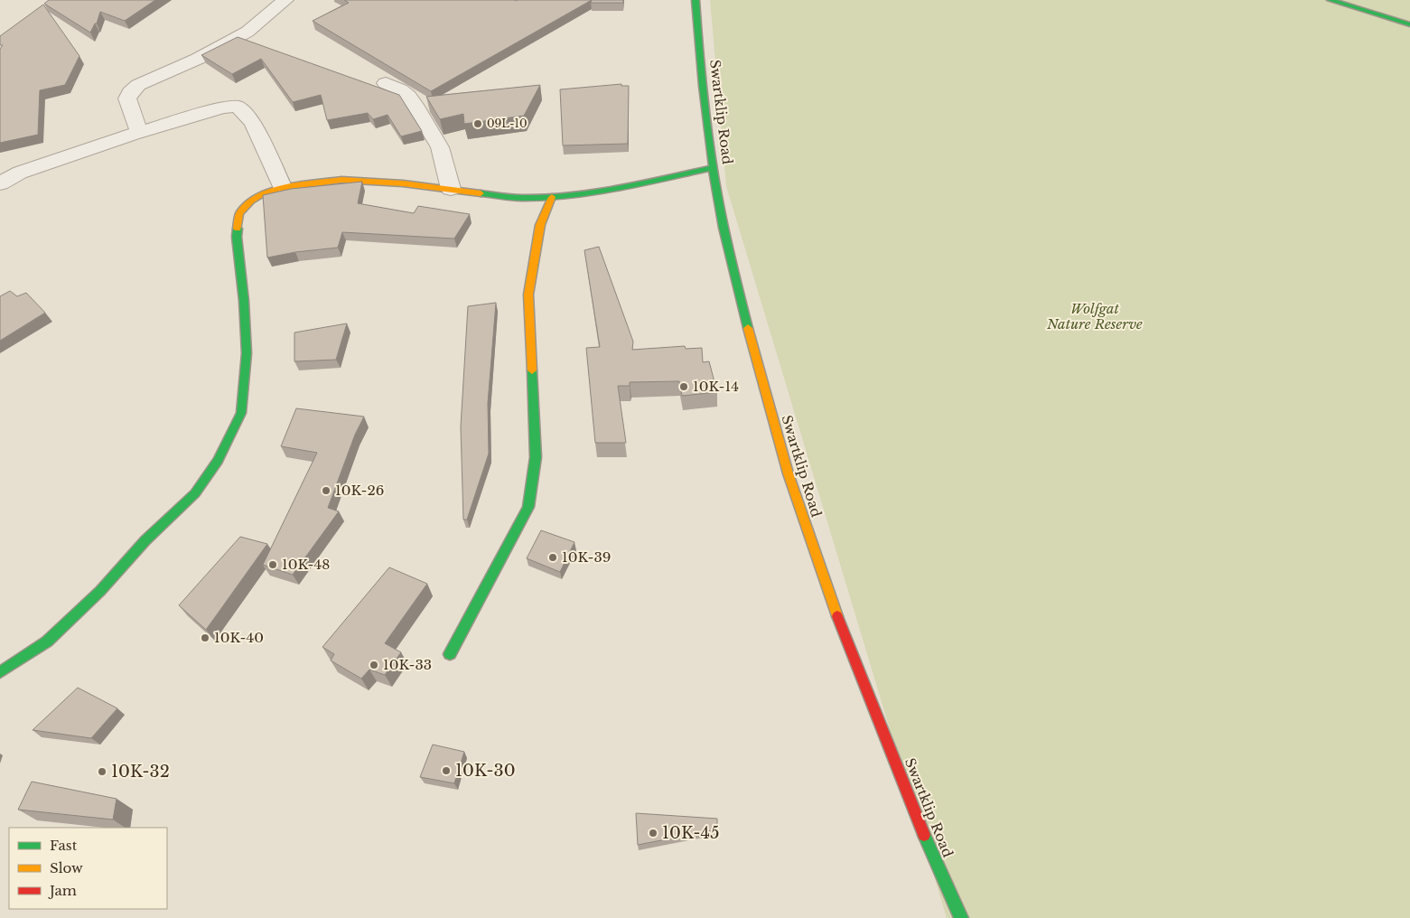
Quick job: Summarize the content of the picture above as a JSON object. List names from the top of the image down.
{
  "streets": {
    "street": ["Swartklip Road"]
  },
  "parks": ["Wolfgat Nature Reserve"],
  "places": [
    "09L-10",
    "10K-14",
    "10K-26",
    "10K-39",
    "10K-48",
    "10K-40",
    "10K-33",
    "10K-30",
    "10K-32",
    "10K-45"
  ],
  "legend": ["Fast", "Slow", "Jam"]
}
